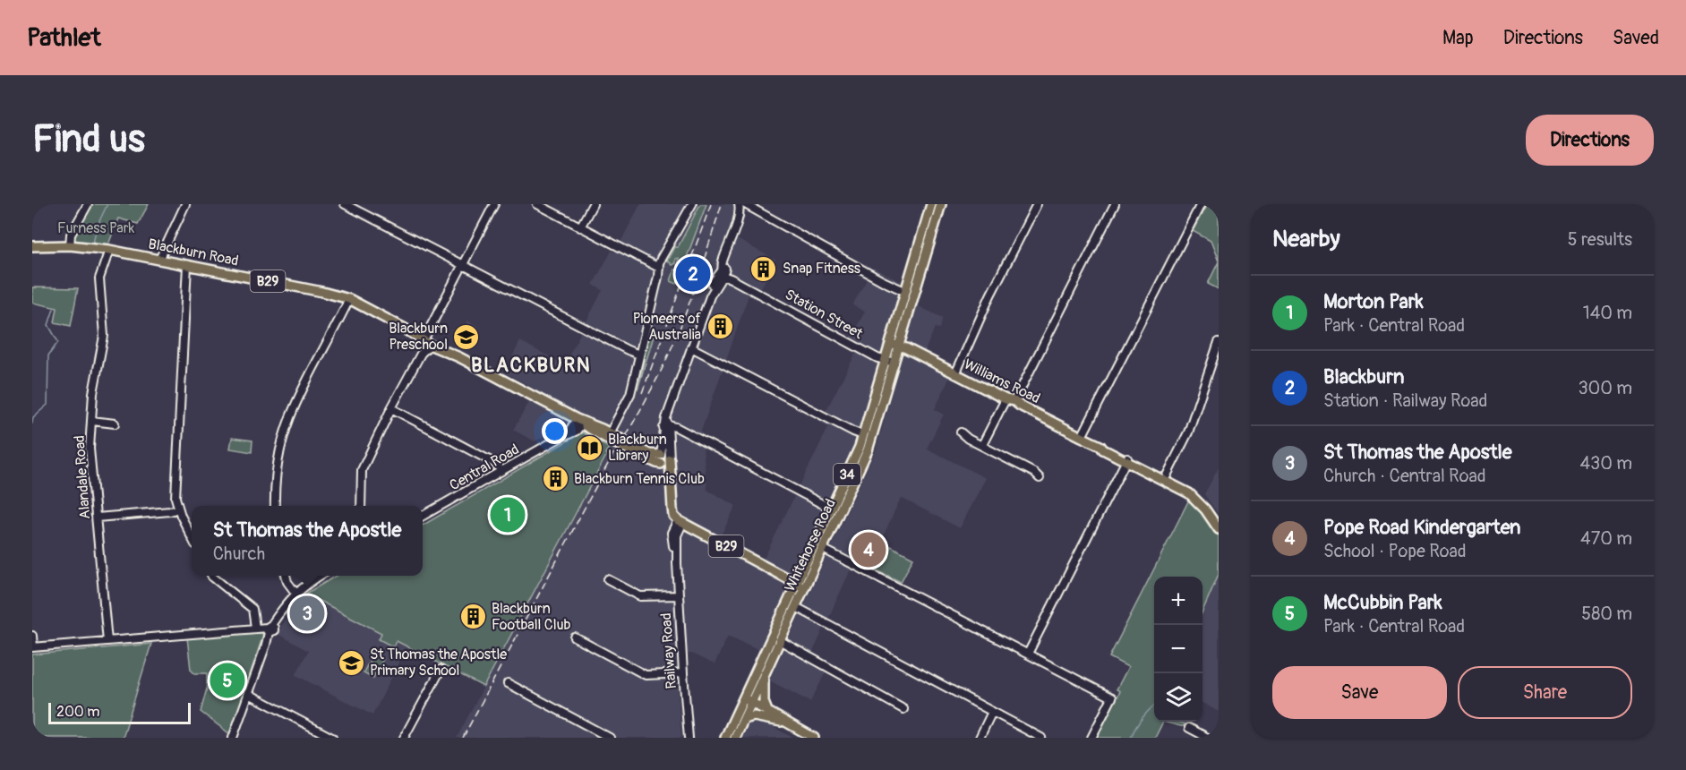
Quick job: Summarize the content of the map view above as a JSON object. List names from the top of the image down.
{
  "streets": {
    "main road": [
      "Blackburn Road",
      "B29",
      "Williams Road",
      "34",
      "Whitehorse Road",
      "Railway Road"
    ],
    "street": ["Station Street", "Central Road", "Alandale Road"]
  },
  "crossings": [
    ["Blackburn Road", "Central Road"],
    ["Blackburn Road", "Alandale Road"],
    ["Blackburn Road", "Railway Road"],
    ["B29", "Whitehorse Road"],
    ["B29", "Railway Road"],
    ["Station Street", "Whitehorse Road"],
    ["Station Street", "Railway Road"],
    ["Williams Road", "Whitehorse Road"]
  ],
  "districts": ["BLACKBURN"],
  "parks": ["Furness Park"],
  "places": {
    "building": [
      "Snap Fitness",
      "Pioneers of Australia",
      "Blackburn Tennis Club",
      "Blackburn Football Club"
    ],
    "school or university": ["Blackburn Preschool", "St Thomas the Apostle Primary School"],
    "library": ["Blackburn Library"]
  },
  "scale_bar": "200 m",
  "page": {
    "header": "Pathlet",
    "nav": ["Map", "Directions", "Saved"],
    "buttons": [
      "Directions",
      ["Save", "Share"]
    ],
    "title": "Find us",
    "heading": ["Nearby", "5 results"],
    "pins": [
      "2",
      "1",
      "4",
      "3",
      "5"
    ],
    "list": [
      {
        "mark": "1",
        "name": "Morton Park",
        "note": "Park · Central Road",
        "value": "140 m"
      },
      {
        "mark": "2",
        "name": "Blackburn",
        "note": "Station · Railway Road",
        "value": "300 m"
      },
      {
        "mark": "3",
        "name": "St Thomas the Apostle",
        "note": "Church · Central Road",
        "value": "430 m"
      },
      {
        "mark": "4",
        "name": "Pope Road Kindergarten",
        "note": "School · Pope Road",
        "value": "470 m"
      },
      {
        "mark": "5",
        "name": "McCubbin Park",
        "note": "Park · Central Road",
        "value": "580 m"
      }
    ],
    "popup": ["St Thomas the Apostle", "Church"],
    "map_buttons": ["+", "−"],
    "scale": "200 m"
  }
}
